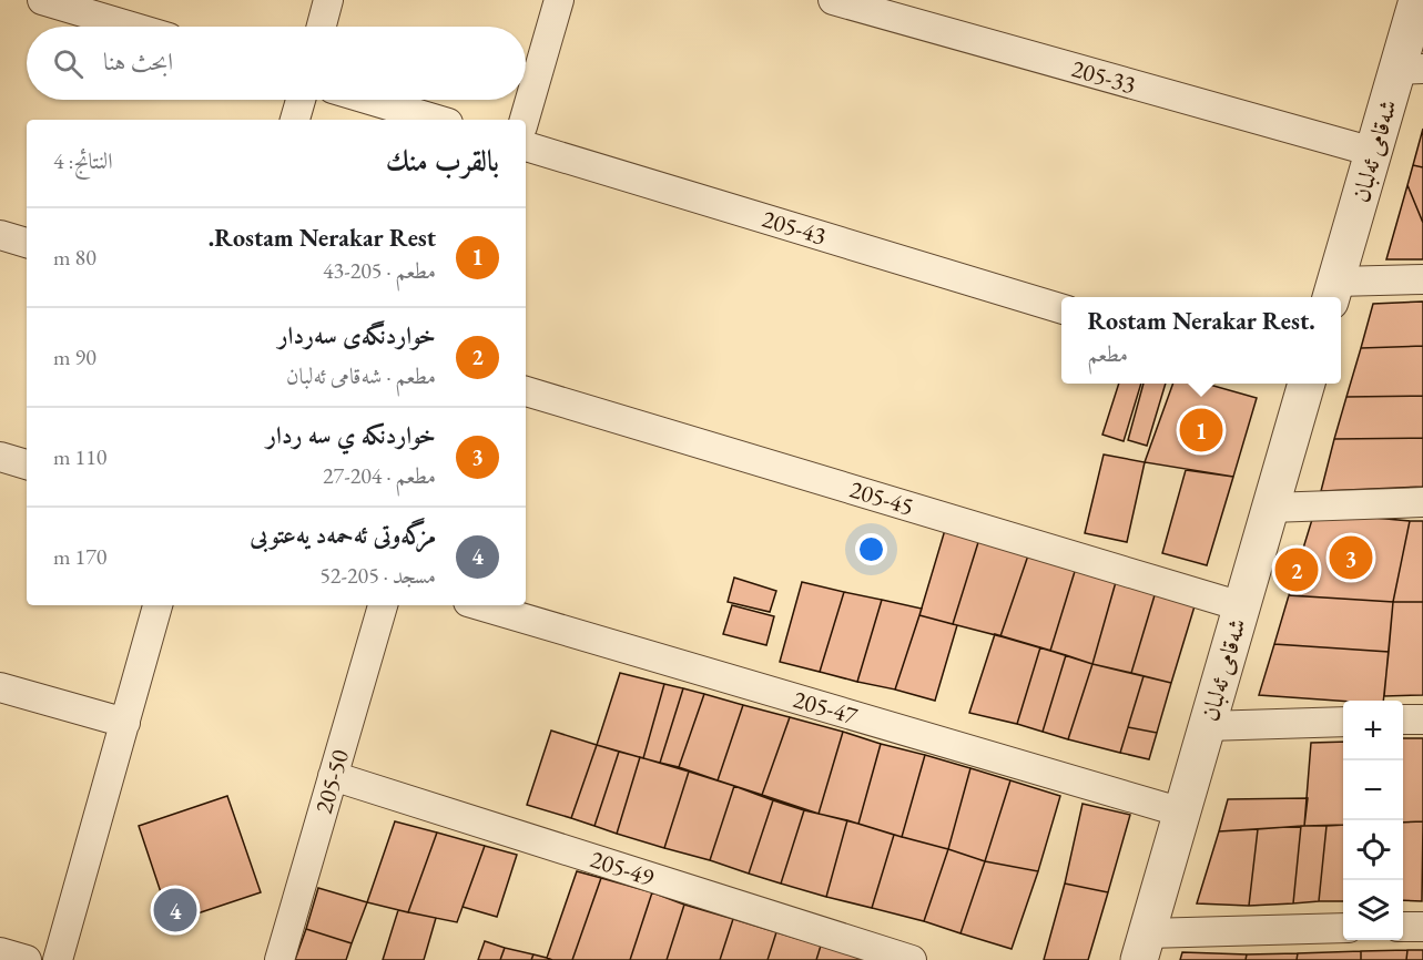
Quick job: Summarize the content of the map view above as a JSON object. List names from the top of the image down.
{
  "streets": {
    "street": [
      "205-33",
      "شەقامی ئەلبان",
      "205-43",
      "205-45",
      "205-47",
      "205-50",
      "205-49"
    ]
  },
  "crossings": [
    ["205-33", "شەقامی ئەلبان"],
    ["شەقامی ئەلبان", "205-45"],
    ["شەقامی ئەلبان", "205-47"],
    ["205-50", "205-49"]
  ],
  "page": {
    "search": "ابحث هنا",
    "heading": ["بالقرب منك", "النتائج: 4"],
    "list": [
      {
        "mark": "1",
        "name": "Rostam Nerakar Rest.",
        "note": "مطعم · 205-43",
        "value": "80 m"
      },
      {
        "mark": "2",
        "name": "خواردنگەی سەردار",
        "note": "مطعم · شەقامی ئەلبان",
        "value": "90 m"
      },
      {
        "mark": "3",
        "name": "خواردنكه ي سه ردار",
        "note": "مطعم · 204-27",
        "value": "110 m"
      },
      {
        "mark": "4",
        "name": "مزگەوتی ئەحمەد یەعتوبی",
        "note": "مسجد · 205-52",
        "value": "170 m"
      }
    ],
    "popup": ["Rostam Nerakar Rest.", "مطعم"],
    "pins": [
      "1",
      "3",
      "2",
      "4"
    ],
    "map_buttons": ["+", "−"]
  }
}
